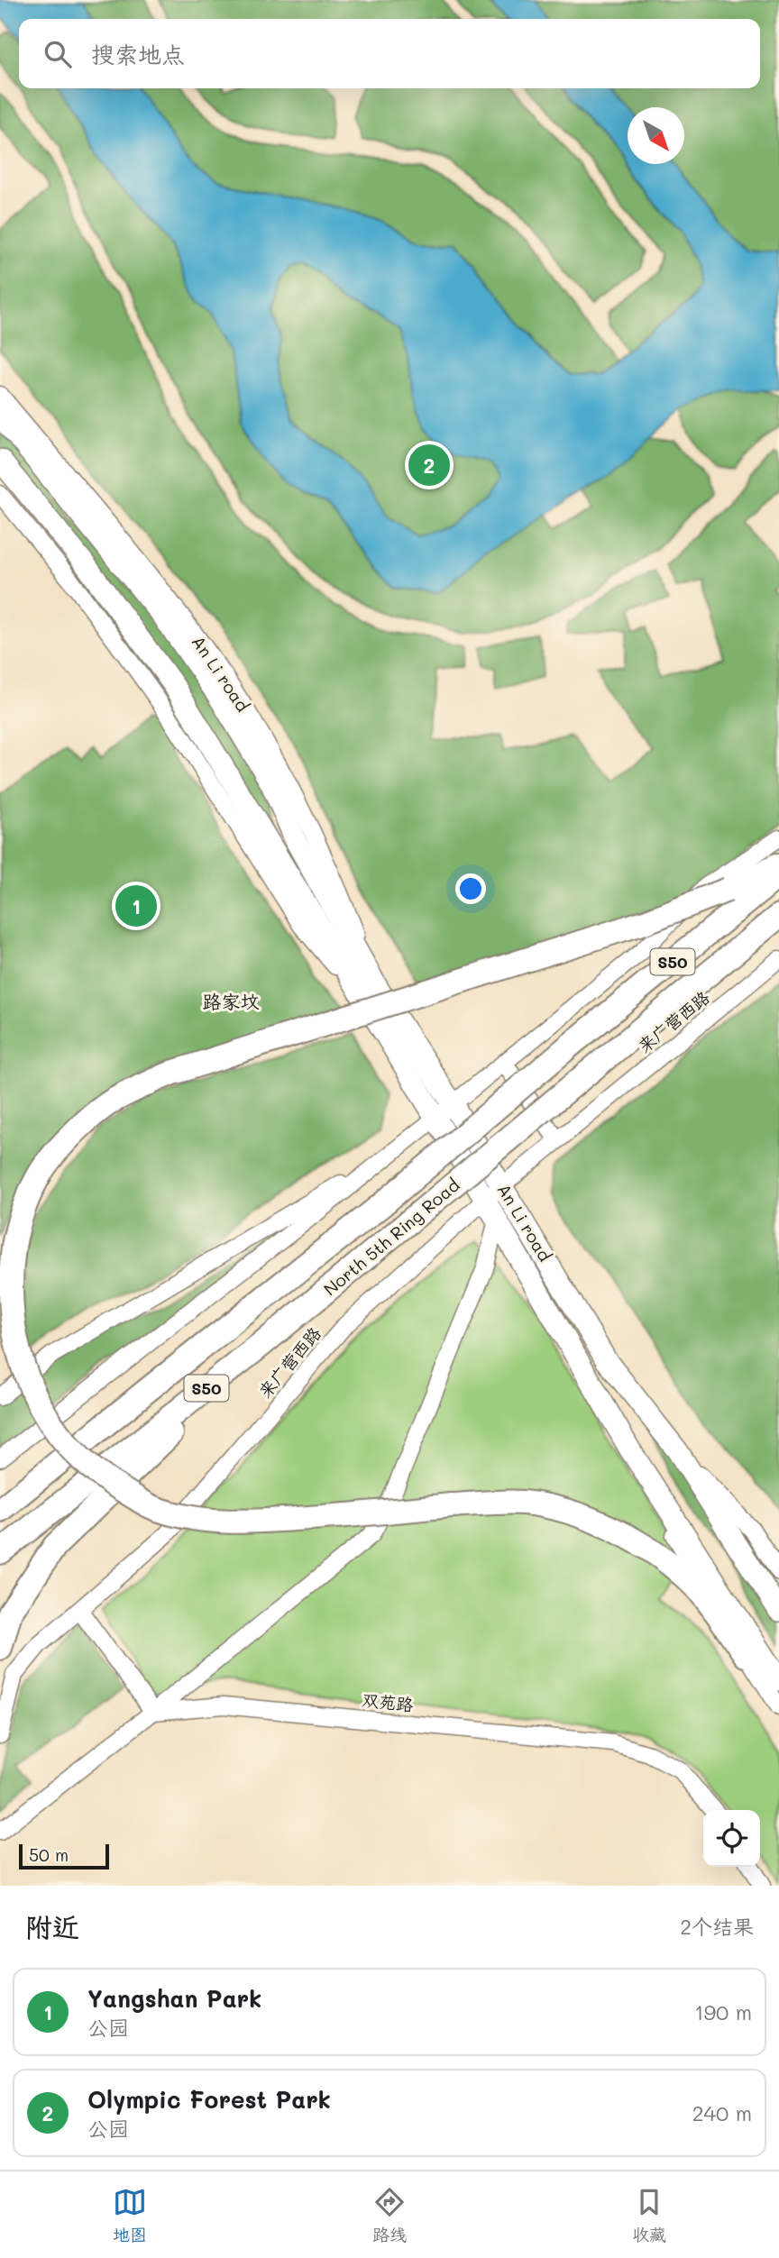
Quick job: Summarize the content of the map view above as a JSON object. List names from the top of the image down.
{
  "streets": {
    "highway": ["S50", "North 5th Ring Road"],
    "main road": ["An Li road"],
    "street": ["来广营西路", "双苑路"]
  },
  "crossings": [
    ["An Li road", "来广营西路"]
  ],
  "districts": ["路家坟"],
  "scale_bar": "50 m",
  "north": "bottom right",
  "page": {
    "search": "搜索地点",
    "pins": ["2", "1"],
    "scale": "50 m",
    "heading": ["附近", "2个结果"],
    "list": [
      {
        "mark": "1",
        "name": "Yangshan Park",
        "note": "公园",
        "value": "190 m"
      },
      {
        "mark": "2",
        "name": "Olympic Forest Park",
        "note": "公园",
        "value": "240 m"
      }
    ],
    "nav": ["地图", "路线", "收藏"]
  }
}
